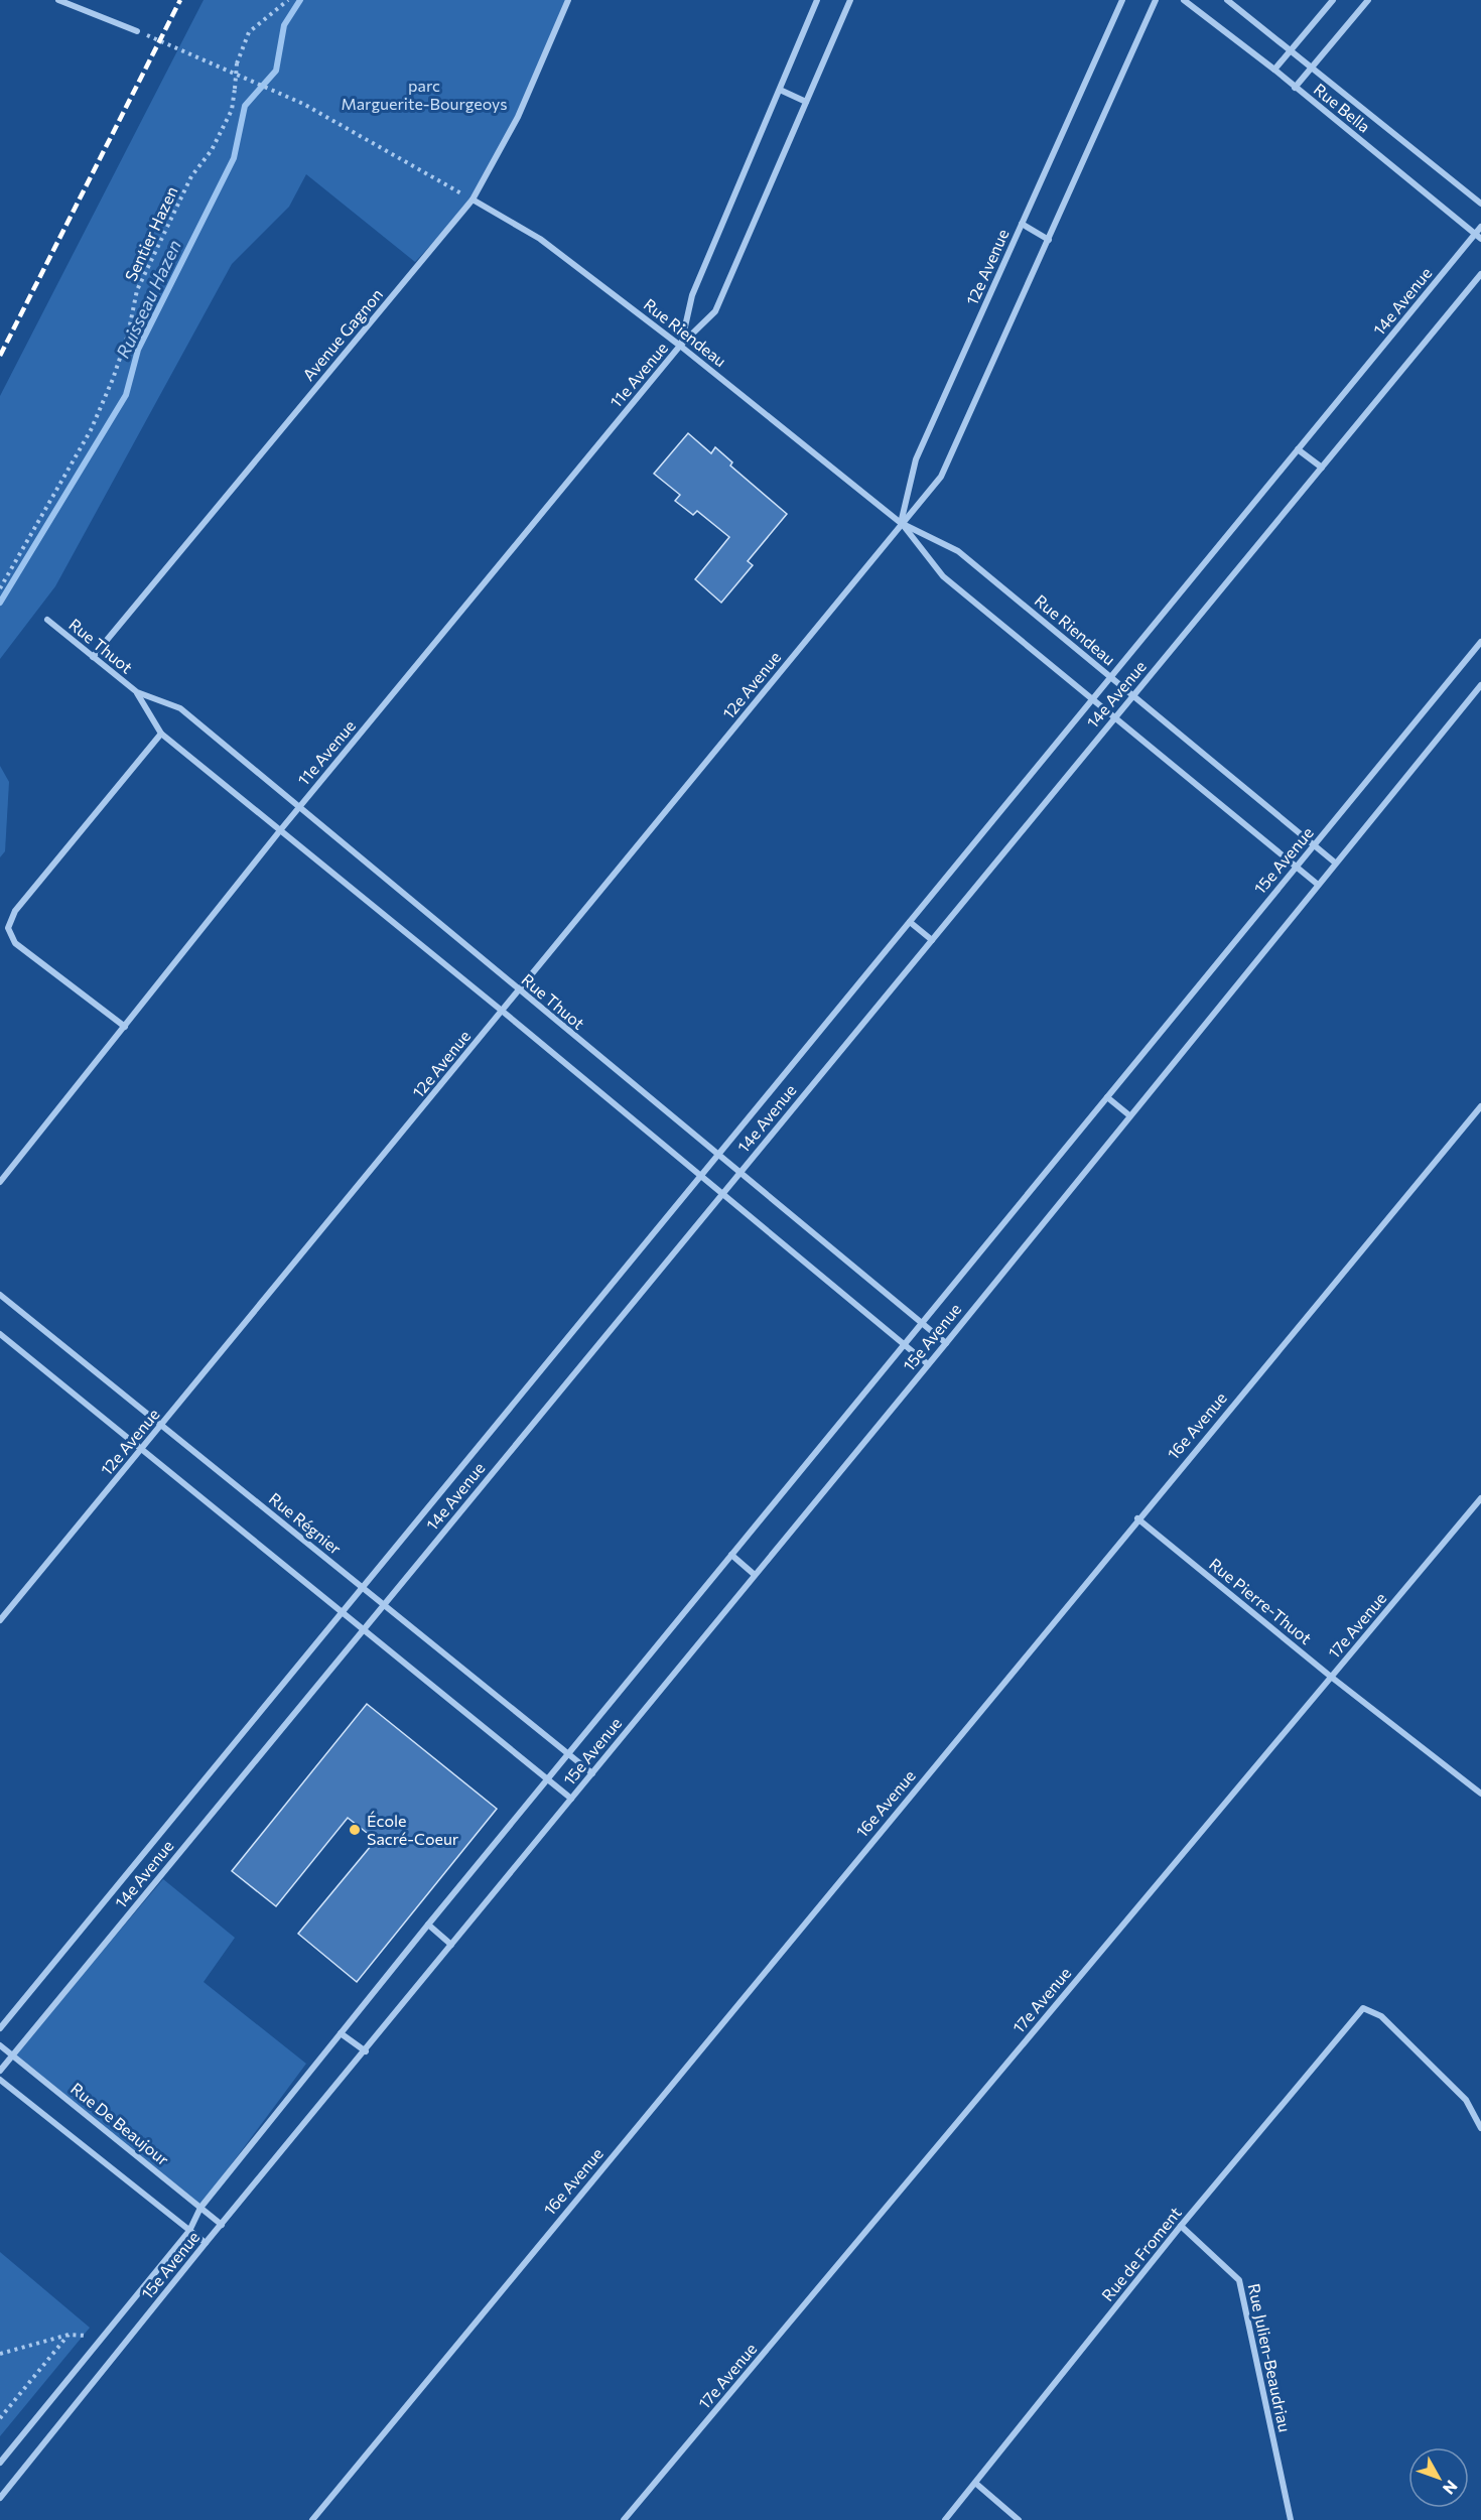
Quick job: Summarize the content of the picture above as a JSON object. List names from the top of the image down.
{
  "streets": {
    "street": [
      "Rue Bella",
      "12e Avenue",
      "14e Avenue",
      "Rue Riendeau",
      "Avenue Gagnon",
      "11e Avenue",
      "Rue Thuot",
      "15e Avenue",
      "16e Avenue",
      "Rue Régnier",
      "Rue Pierre-Thuot",
      "17e Avenue",
      "Rue De Beaujour",
      "Rue de Froment",
      "Rue Julien-Beaudriau"
    ],
    "path": ["Sentier Hazen"]
  },
  "crossings": [
    ["Rue Bella", "14e Avenue"],
    ["12e Avenue", "Rue Riendeau"],
    ["12e Avenue", "Rue Thuot"],
    ["12e Avenue", "Rue Régnier"],
    ["14e Avenue", "Rue Riendeau"],
    ["14e Avenue", "Rue Thuot"],
    ["14e Avenue", "Rue Régnier"],
    ["14e Avenue", "Rue De Beaujour"],
    ["Rue Riendeau", "Avenue Gagnon"],
    ["Rue Riendeau", "11e Avenue"],
    ["Rue Riendeau", "15e Avenue"],
    ["Avenue Gagnon", "Rue Thuot"],
    ["11e Avenue", "Rue Thuot"],
    ["Rue Thuot", "15e Avenue"],
    ["15e Avenue", "Rue Régnier"],
    ["15e Avenue", "Rue De Beaujour"],
    ["16e Avenue", "Rue Pierre-Thuot"],
    ["Rue Pierre-Thuot", "17e Avenue"],
    ["Rue de Froment", "Rue Julien-Beaudriau"]
  ],
  "water": ["Ruisseau Hazen"],
  "parks": ["parc Marguerite-Bourgeoys"],
  "places": ["École Sacré-Coeur"],
  "north": "bottom right"
}
